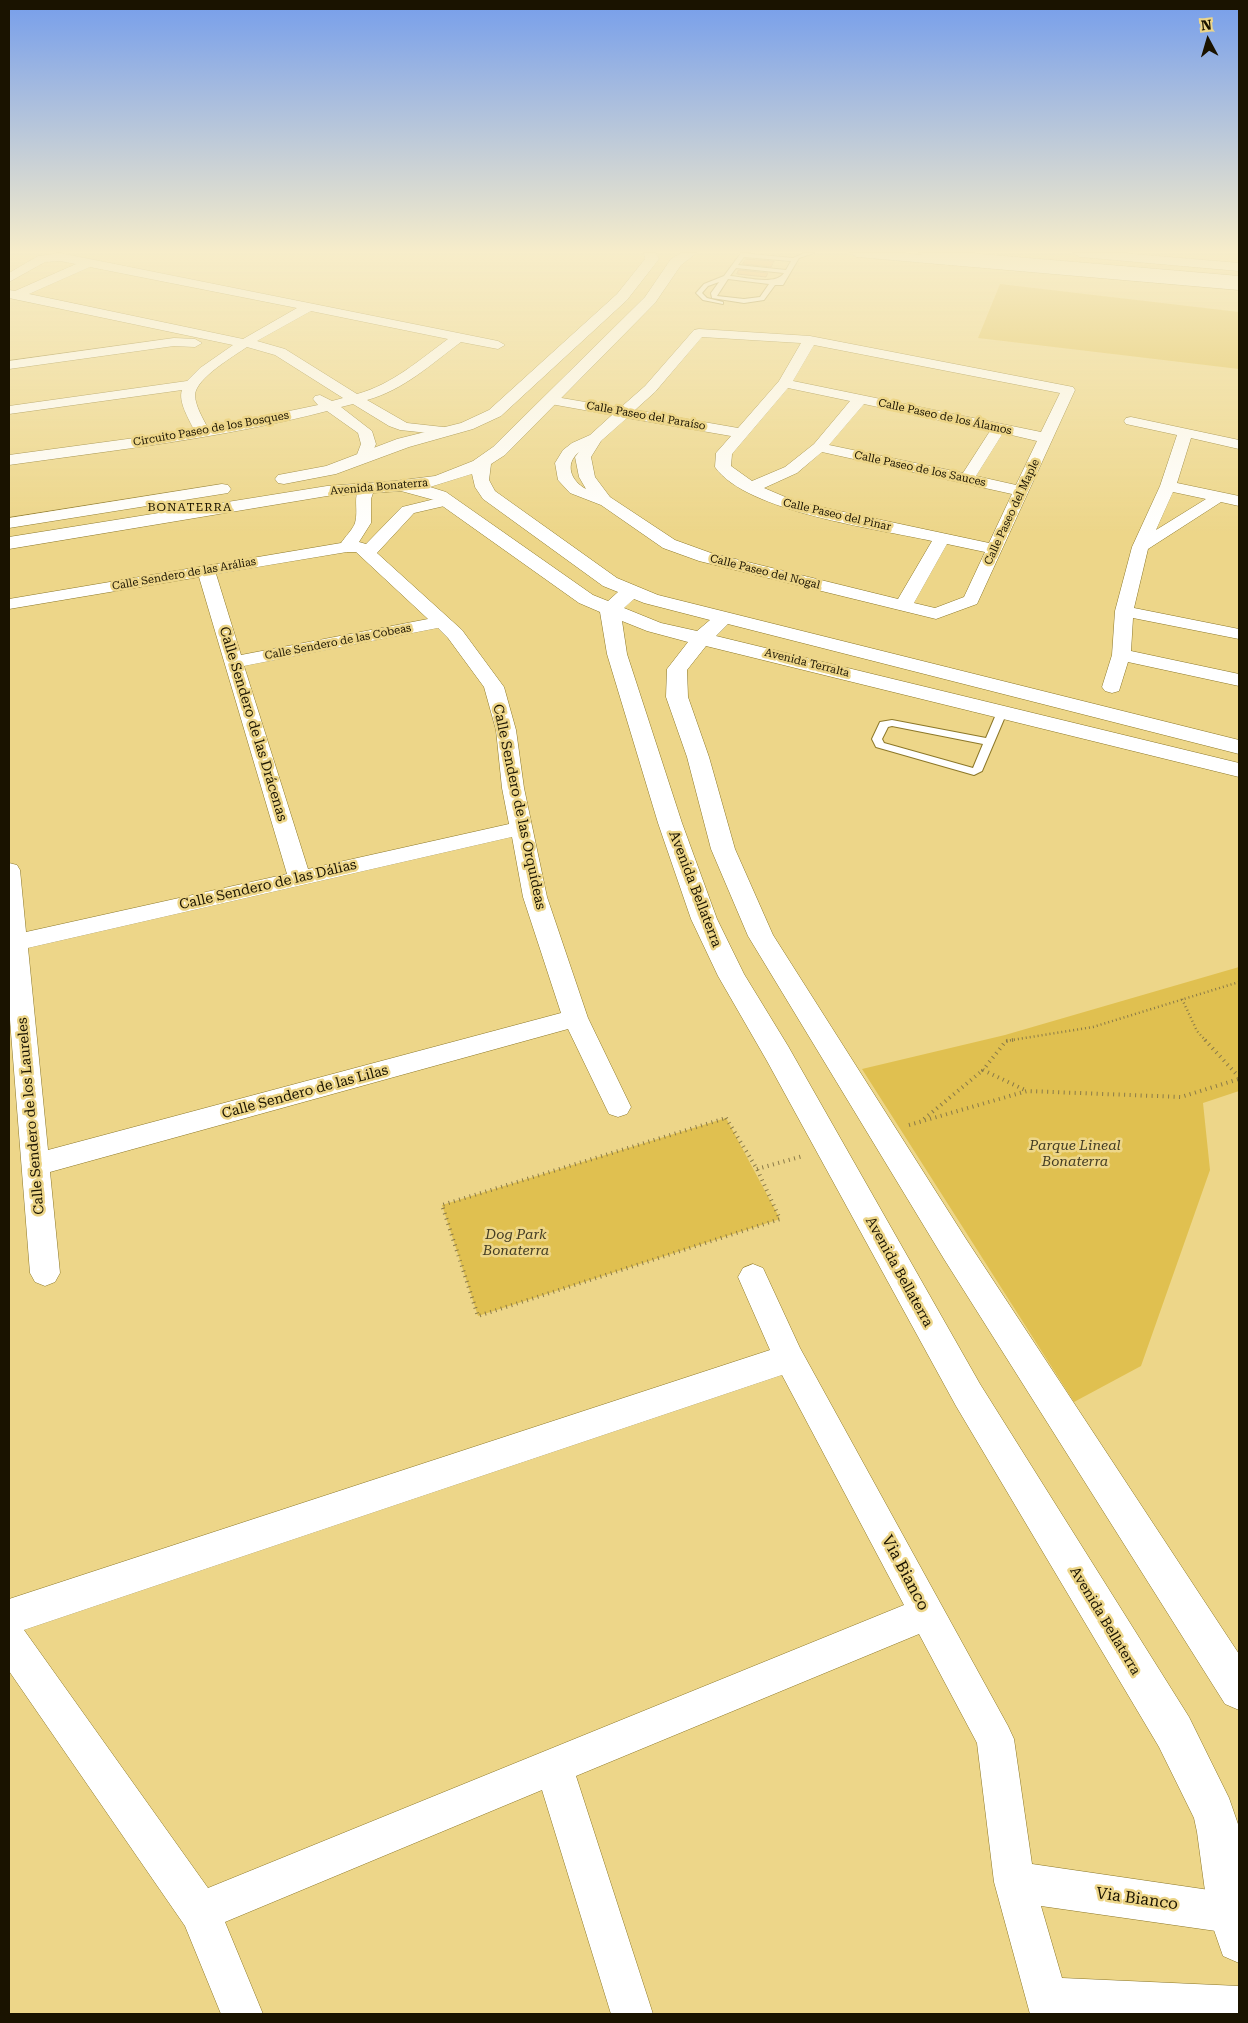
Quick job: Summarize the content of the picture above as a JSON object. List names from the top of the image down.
{
  "streets": {
    "main road": ["Avenida Bonaterra", "Avenida Terralta", "Avenida Bellaterra"],
    "street": [
      "Calle Paseo del Paraíso",
      "Calle Paseo de los Álamos",
      "Circuito Paseo de los Bosques",
      "Calle Paseo de los Sauces",
      "Calle Paseo del Maple",
      "Calle Paseo del Pinar",
      "Calle Paseo del Nogal",
      "Calle Sendero de las Arálias",
      "Calle Sendero de las Cobeas",
      "Calle Sendero de las Drácenas",
      "Calle Sendero de las Orquídeas",
      "Calle Sendero de las Dálias",
      "Calle Sendero de las Lilas",
      "Calle Sendero de los Laureles",
      "Via Bianco"
    ]
  },
  "crossings": [
    ["Calle Paseo del Paraíso", "Avenida Bonaterra"],
    ["Calle Paseo del Paraíso", "Calle Paseo del Pinar"],
    ["Calle Paseo del Paraíso", "Calle Paseo del Nogal"],
    ["Calle Paseo de los Álamos", "Calle Paseo del Maple"],
    ["Calle Paseo de los Álamos", "Calle Paseo del Pinar"],
    ["Calle Paseo de los Sauces", "Calle Paseo del Maple"],
    ["Avenida Bonaterra", "Avenida Terralta"],
    ["Calle Paseo del Maple", "Calle Paseo del Pinar"],
    ["Calle Paseo del Maple", "Calle Paseo del Nogal"],
    ["Calle Sendero de las Arálias", "Calle Sendero de las Drácenas"],
    ["Calle Sendero de las Arálias", "Calle Sendero de las Orquídeas"],
    ["Calle Sendero de las Cobeas", "Calle Sendero de las Drácenas"],
    ["Calle Sendero de las Cobeas", "Calle Sendero de las Orquídeas"],
    ["Avenida Terralta", "Avenida Bellaterra"],
    ["Calle Sendero de las Drácenas", "Calle Sendero de las Dálias"],
    ["Calle Sendero de las Orquídeas", "Calle Sendero de las Dálias"],
    ["Calle Sendero de las Orquídeas", "Calle Sendero de las Lilas"],
    ["Calle Sendero de las Dálias", "Calle Sendero de los Laureles"],
    ["Avenida Bellaterra", "Via Bianco"],
    ["Calle Sendero de las Lilas", "Calle Sendero de los Laureles"]
  ],
  "districts": ["BONATERRA"],
  "parks": ["Parque Lineal Bonaterra", "Dog Park Bonaterra"],
  "north": "top"
}
